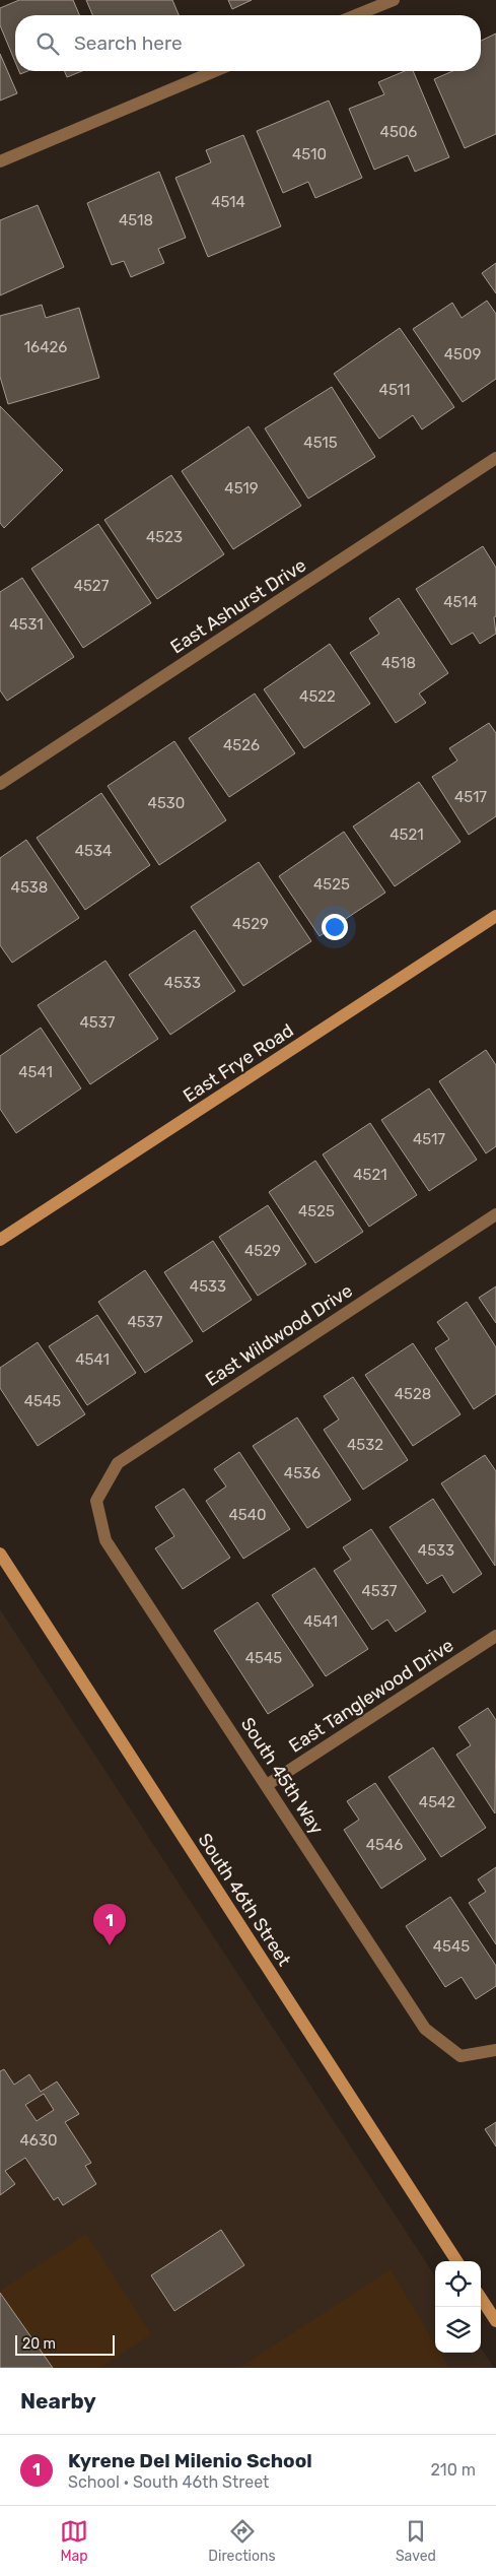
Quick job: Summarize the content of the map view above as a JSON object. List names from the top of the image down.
{
  "streets": {
    "street": [
      "East Ashurst Drive",
      "East Frye Road",
      "East Wildwood Drive",
      "East Tanglewood Drive",
      "South 45th Way",
      "South 46th Street"
    ]
  },
  "crossings": [
    ["East Wildwood Drive", "South 45th Way"],
    ["East Tanglewood Drive", "South 45th Way"]
  ],
  "house_numbers": [
    "4506",
    "4510",
    "4514",
    "4518",
    "16426",
    "4509",
    "4511",
    "4515",
    "4519",
    "4523",
    "4527",
    "4514",
    "4531",
    "4518",
    "4522",
    "4526",
    "4517",
    "4530",
    "4521",
    "4534",
    "4525",
    "4538",
    "4529",
    "4533",
    "4537",
    "4541",
    "4517",
    "4521",
    "4525",
    "4529",
    "4533",
    "4537",
    "4541",
    "4528",
    "4545",
    "4532",
    "4536",
    "4540",
    "4533",
    "4537",
    "4541",
    "4545",
    "4542",
    "4546",
    "4545",
    "4630"
  ],
  "scale_bar": "20 m",
  "page": {
    "search": "Search here",
    "pins": "1",
    "scale": "20 m",
    "heading": "Nearby",
    "list": [
      {
        "mark": "1",
        "name": "Kyrene Del Milenio School",
        "note": "School · South 46th Street",
        "value": "210 m"
      }
    ],
    "nav": ["Map", "Directions", "Saved"]
  }
}
